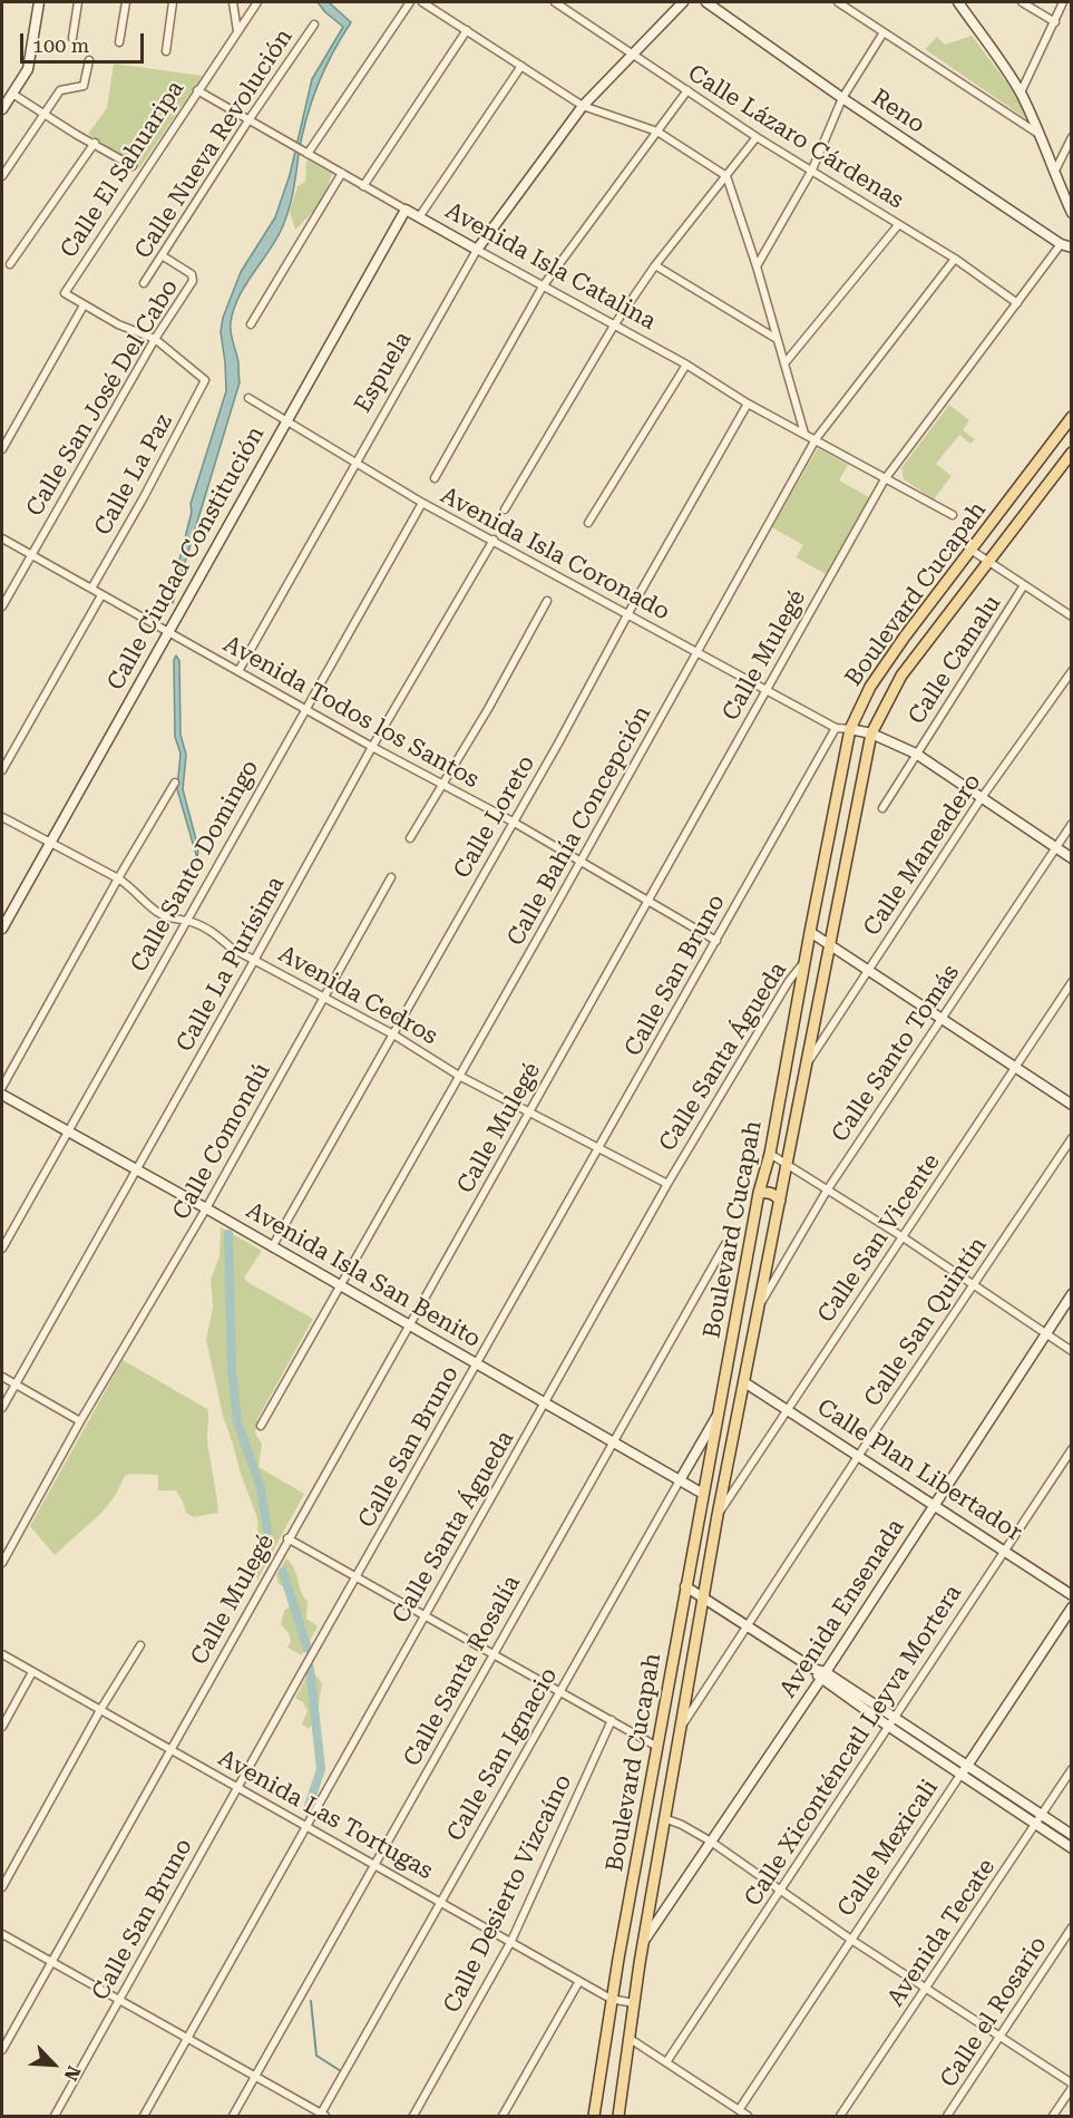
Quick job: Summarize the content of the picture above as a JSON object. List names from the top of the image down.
{
  "streets": {
    "main road": ["Boulevard Cucapah"],
    "street": [
      "Reno",
      "Calle Lázaro Cárdenas",
      "Calle Nueva Revolución",
      "Calle El Sahuaripa",
      "Avenida Isla Catalina",
      "Espuela",
      "Calle San José Del Cabo",
      "Calle La Paz",
      "Avenida Isla Coronado",
      "Calle Ciudad Constitución",
      "Calle Mulegé",
      "Calle Camalu",
      "Avenida Todos los Santos",
      "Calle Loreto",
      "Calle Bahía Concepción",
      "Calle Maneadero",
      "Calle Santo Domingo",
      "Calle La Purísima",
      "Calle San Bruno",
      "Avenida Cedros",
      "Calle Santo Tomás",
      "Calle Santa Águeda",
      "Calle Comondú",
      "Calle San Vicente",
      "Avenida Isla San Benito",
      "Calle San Quintín",
      "Calle Plan Libertador",
      "Avenida Ensenada",
      "Calle Santa Rosalía",
      "Calle Xiconténcatl Leyva Mortera",
      "Calle San Ignacio",
      "Avenida Las Tortugas",
      "Calle Mexicali",
      "Calle Desierto Vizcaíno",
      "Avenida Tecate",
      "Calle el Rosario"
    ]
  },
  "crossings": [
    ["Reno", "Calle Mulegé"],
    ["Calle Lázaro Cárdenas", "Espuela"],
    ["Calle Lázaro Cárdenas", "Calle Mulegé"],
    ["Calle Lázaro Cárdenas", "Calle Bahía Concepción"],
    ["Calle Nueva Revolución", "Avenida Isla Catalina"],
    ["Calle Nueva Revolución", "Calle San José Del Cabo"],
    ["Calle El Sahuaripa", "Avenida Isla Catalina"],
    ["Avenida Isla Catalina", "Espuela"],
    ["Avenida Isla Catalina", "Calle Ciudad Constitución"],
    ["Avenida Isla Catalina", "Calle Mulegé"],
    ["Avenida Isla Catalina", "Calle Loreto"],
    ["Avenida Isla Catalina", "Calle Bahía Concepción"],
    ["Espuela", "Avenida Isla Coronado"],
    ["Espuela", "Avenida Todos los Santos"],
    ["Calle San José Del Cabo", "Calle La Paz"],
    ["Calle San José Del Cabo", "Avenida Todos los Santos"],
    ["Calle La Paz", "Avenida Todos los Santos"],
    ["Avenida Isla Coronado", "Calle Ciudad Constitución"],
    ["Avenida Isla Coronado", "Boulevard Cucapah"],
    ["Avenida Isla Coronado", "Calle Mulegé"],
    ["Avenida Isla Coronado", "Calle Loreto"],
    ["Avenida Isla Coronado", "Calle Bahía Concepción"],
    ["Avenida Isla Coronado", "Calle Santo Domingo"],
    ["Avenida Isla Coronado", "Calle La Purísima"],
    ["Avenida Isla Coronado", "Calle San Bruno"],
    ["Calle Ciudad Constitución", "Avenida Todos los Santos"],
    ["Calle Ciudad Constitución", "Avenida Cedros"],
    ["Boulevard Cucapah", "Calle Maneadero"],
    ["Boulevard Cucapah", "Calle Santo Tomás"],
    ["Boulevard Cucapah", "Calle Santa Águeda"],
    ["Boulevard Cucapah", "Calle San Vicente"],
    ["Boulevard Cucapah", "Avenida Isla San Benito"],
    ["Boulevard Cucapah", "Calle San Quintín"],
    ["Boulevard Cucapah", "Calle Plan Libertador"],
    ["Boulevard Cucapah", "Avenida Ensenada"],
    ["Boulevard Cucapah", "Calle San Ignacio"],
    ["Boulevard Cucapah", "Avenida Las Tortugas"],
    ["Calle Mulegé", "Avenida Todos los Santos"],
    ["Calle Mulegé", "Avenida Cedros"],
    ["Calle Mulegé", "Avenida Isla San Benito"],
    ["Calle Mulegé", "Avenida Las Tortugas"],
    ["Avenida Todos los Santos", "Calle Loreto"],
    ["Avenida Todos los Santos", "Calle Bahía Concepción"],
    ["Avenida Todos los Santos", "Calle Santo Domingo"],
    ["Avenida Todos los Santos", "Calle La Purísima"],
    ["Avenida Todos los Santos", "Calle San Bruno"],
    ["Calle Loreto", "Avenida Cedros"],
    ["Calle Loreto", "Avenida Isla San Benito"],
    ["Calle Bahía Concepción", "Avenida Cedros"],
    ["Calle Bahía Concepción", "Avenida Isla San Benito"],
    ["Calle Santo Domingo", "Avenida Cedros"],
    ["Calle Santo Domingo", "Avenida Isla San Benito"],
    ["Calle La Purísima", "Avenida Cedros"],
    ["Calle La Purísima", "Avenida Isla San Benito"],
    ["Calle San Bruno", "Avenida Cedros"],
    ["Calle San Bruno", "Avenida Isla San Benito"],
    ["Calle San Bruno", "Avenida Las Tortugas"],
    ["Avenida Cedros", "Calle Santa Águeda"],
    ["Avenida Cedros", "Calle Comondú"],
    ["Calle Santa Águeda", "Avenida Isla San Benito"],
    ["Calle Santa Águeda", "Avenida Las Tortugas"],
    ["Calle Comondú", "Avenida Isla San Benito"],
    ["Calle San Vicente", "Calle Plan Libertador"],
    ["Avenida Isla San Benito", "Calle Santa Rosalía"],
    ["Avenida Isla San Benito", "Calle San Ignacio"],
    ["Calle San Quintín", "Calle Plan Libertador"],
    ["Calle Plan Libertador", "Avenida Ensenada"],
    ["Calle Plan Libertador", "Calle Xiconténcatl Leyva Mortera"],
    ["Calle Santa Rosalía", "Avenida Las Tortugas"],
    ["Calle San Ignacio", "Avenida Las Tortugas"],
    ["Avenida Las Tortugas", "Calle Desierto Vizcaíno"]
  ],
  "scale_bar": "100 m",
  "north": "bottom right"
}
